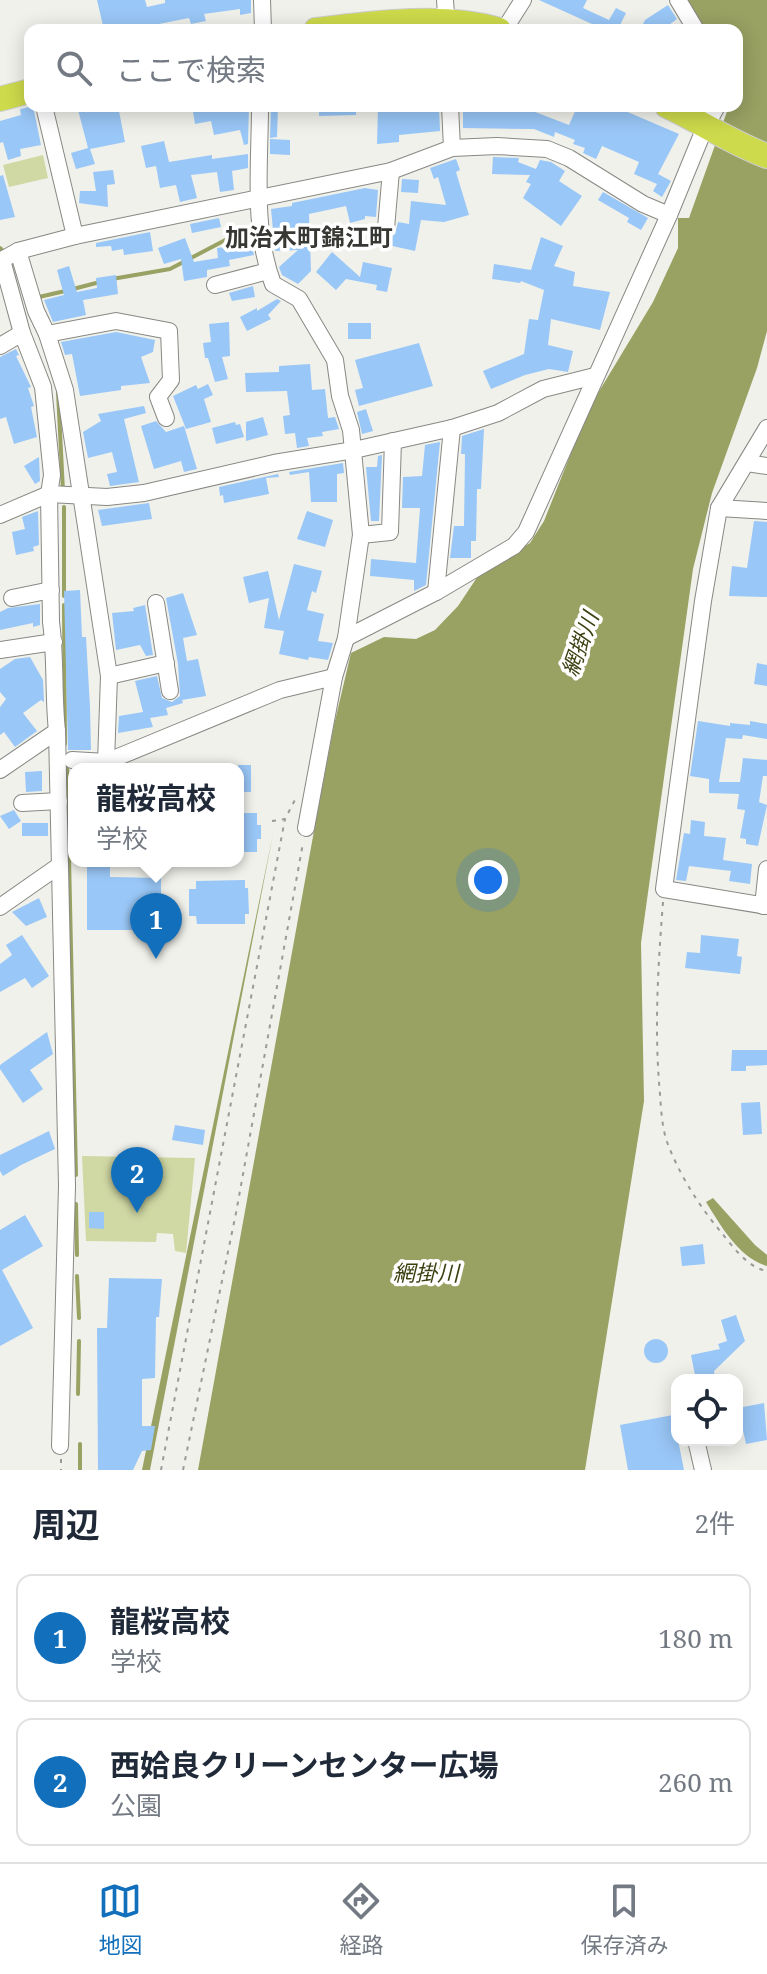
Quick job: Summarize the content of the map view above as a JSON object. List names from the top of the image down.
{
  "districts": ["加治木町錦江町"],
  "water": ["網掛川"],
  "page": {
    "search": "ここで検索",
    "popup": ["龍桜高校", "学校"],
    "pins": ["1", "2"],
    "heading": ["周辺", "2件"],
    "list": [
      {
        "mark": "1",
        "name": "龍桜高校",
        "note": "学校",
        "value": "180 m"
      },
      {
        "mark": "2",
        "name": "西姶良クリーンセンター広場",
        "note": "公園",
        "value": "260 m"
      }
    ],
    "nav": ["地図", "経路", "保存済み"]
  }
}
